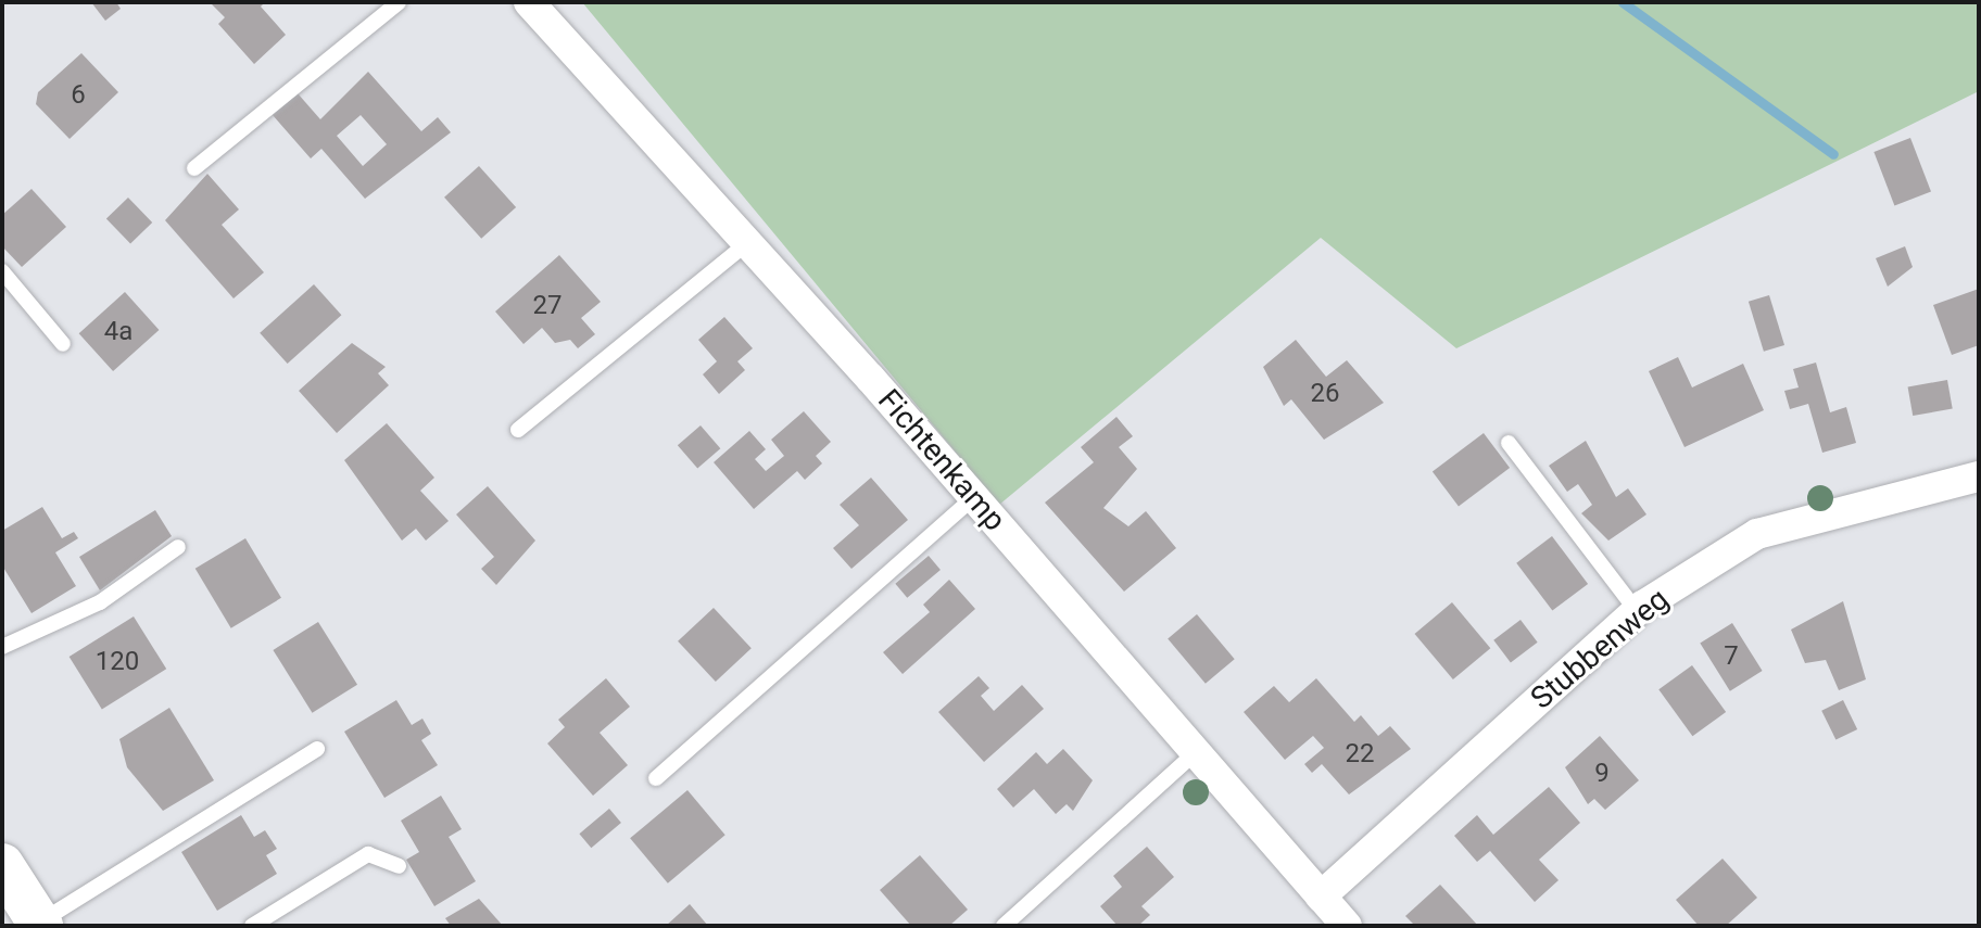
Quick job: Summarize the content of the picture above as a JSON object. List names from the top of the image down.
{
  "streets": {
    "street": ["Fichtenkamp", "Stubbenweg"]
  },
  "crossings": [
    ["Fichtenkamp", "Stubbenweg"]
  ],
  "house_numbers": [
    "6",
    "27",
    "4a",
    "26",
    "7",
    "120",
    "22",
    "9"
  ]
}
